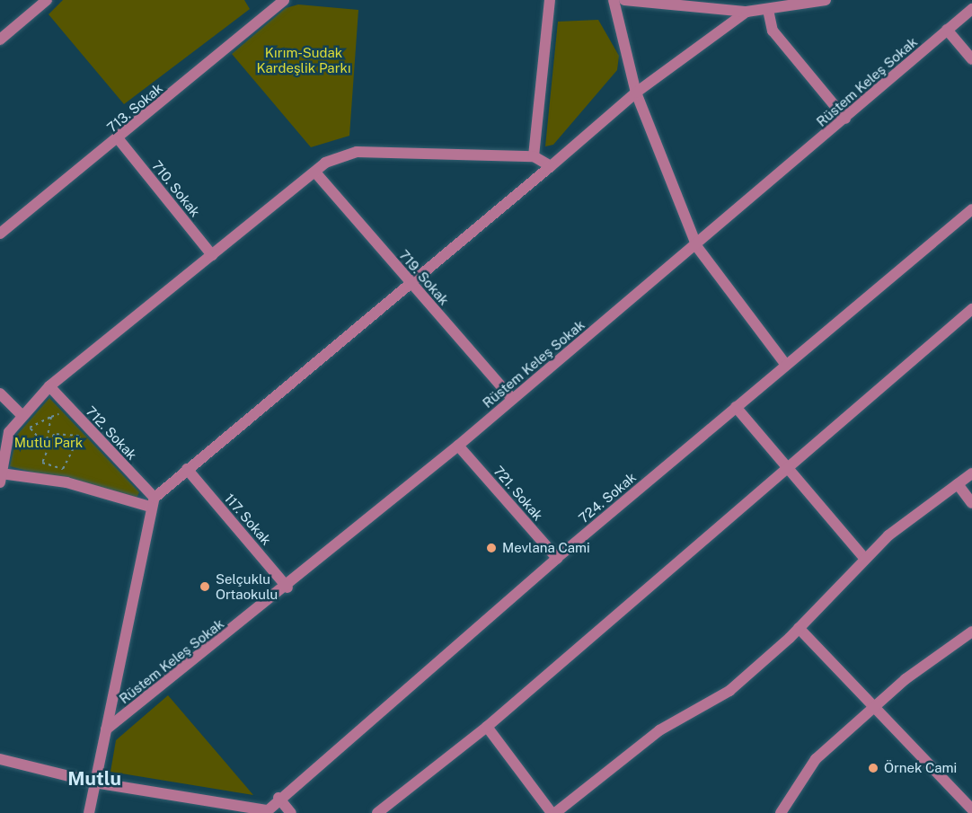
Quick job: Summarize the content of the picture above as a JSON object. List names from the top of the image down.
{
  "streets": {
    "street": [
      "Rüstem Keleş Sokak",
      "713. Sokak",
      "710. Sokak",
      "719. Sokak",
      "712. Sokak",
      "721. Sokak",
      "724. Sokak",
      "117. Sokak"
    ]
  },
  "crossings": [
    ["Rüstem Keleş Sokak", "719. Sokak"],
    ["Rüstem Keleş Sokak", "721. Sokak"],
    ["Rüstem Keleş Sokak", "117. Sokak"],
    ["713. Sokak", "710. Sokak"],
    ["721. Sokak", "724. Sokak"]
  ],
  "districts": ["Mutlu"],
  "parks": ["Kırım-Sudak Kardeşlik Parkı", "Mutlu Park"],
  "places": ["Mevlana Cami", "Selçuklu Ortaokulu", "Örnek Cami"]
}
